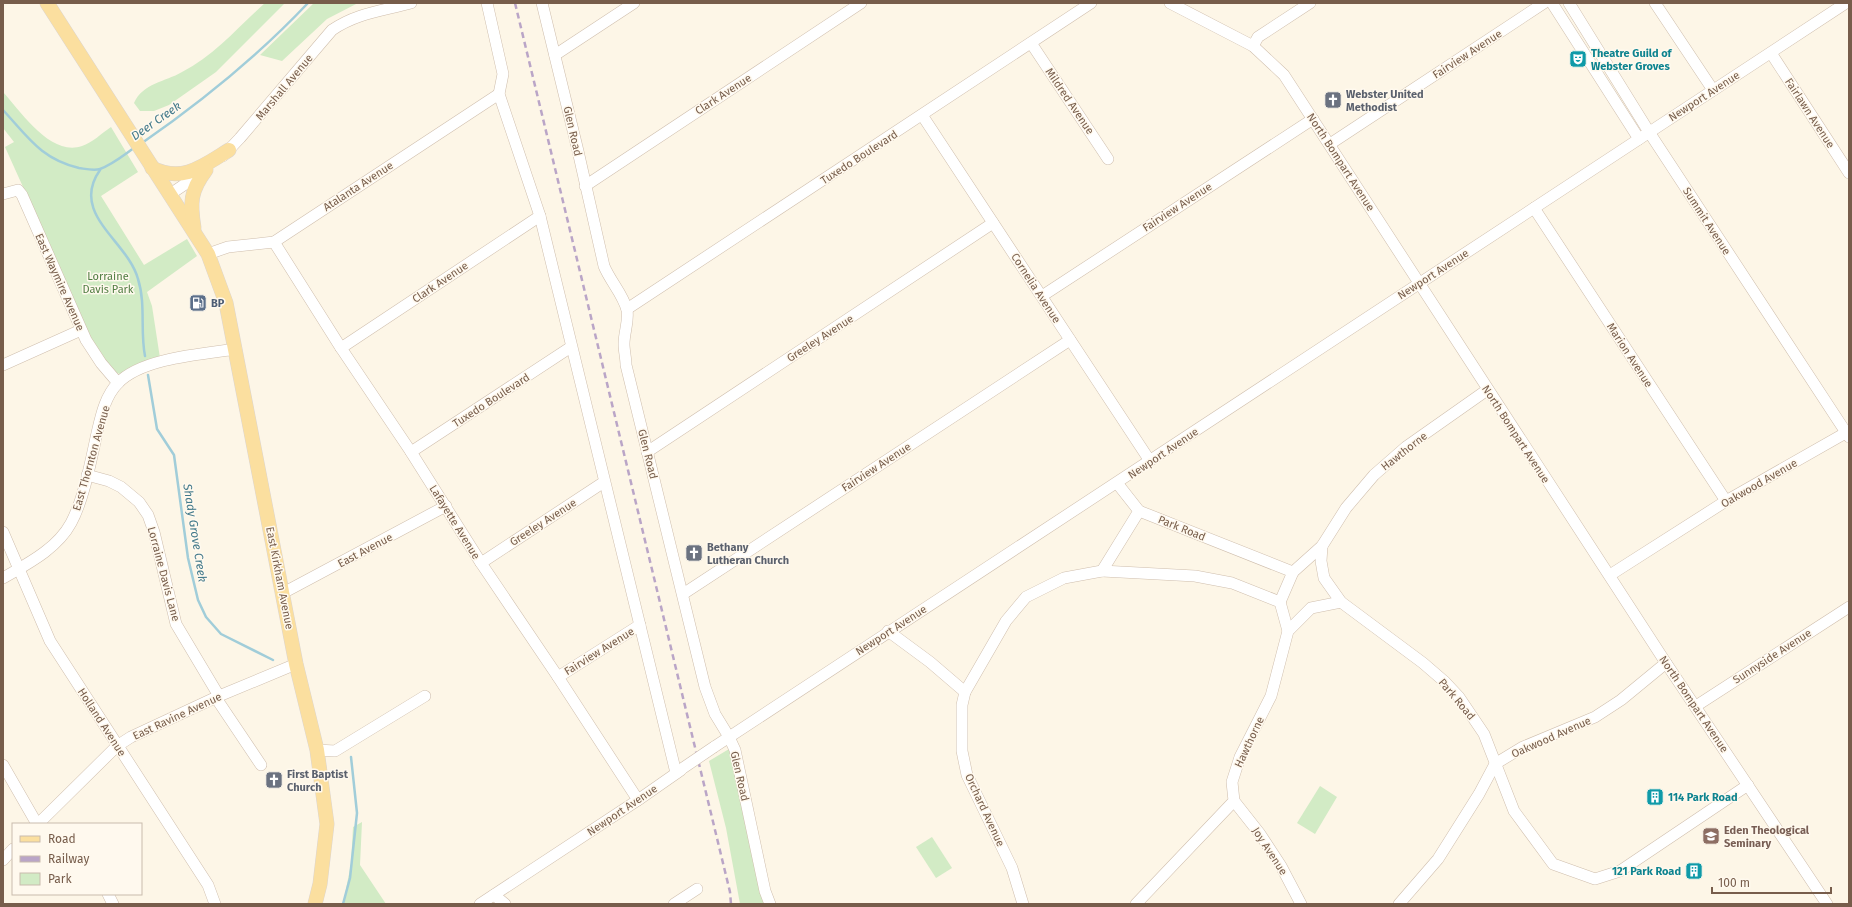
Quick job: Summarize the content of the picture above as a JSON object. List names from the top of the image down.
{
  "streets": {
    "main road": ["East Kirkham Avenue"],
    "street": [
      "Fairview Avenue",
      "Marshall Avenue",
      "Clark Avenue",
      "Newport Avenue",
      "Mildred Avenue",
      "Fairlawn Avenue",
      "Glen Road",
      "Tuxedo Boulevard",
      "North Bompart Avenue",
      "Atalanta Avenue",
      "Summit Avenue",
      "East Waymire Avenue",
      "Cornelia Avenue",
      "Greeley Avenue",
      "Marion Avenue",
      "Hawthorne",
      "East Thornton Avenue",
      "Oakwood Avenue",
      "Lafayette Avenue",
      "Park Road",
      "East Avenue",
      "Lorraine Davis Lane",
      "Sunnyside Avenue",
      "East Ravine Avenue",
      "Holland Avenue",
      "Orchard Avenue",
      "Joy Avenue"
    ]
  },
  "crossings": [
    ["Fairview Avenue", "Glen Road"],
    ["Fairview Avenue", "North Bompart Avenue"],
    ["Fairview Avenue", "Cornelia Avenue"],
    ["Fairview Avenue", "Lafayette Avenue"],
    ["Marshall Avenue", "East Kirkham Avenue"],
    ["Clark Avenue", "Glen Road"],
    ["Clark Avenue", "Lafayette Avenue"],
    ["Newport Avenue", "Fairlawn Avenue"],
    ["Newport Avenue", "Glen Road"],
    ["Newport Avenue", "North Bompart Avenue"],
    ["Newport Avenue", "Summit Avenue"],
    ["Newport Avenue", "Cornelia Avenue"],
    ["Newport Avenue", "Marion Avenue"],
    ["Newport Avenue", "Lafayette Avenue"],
    ["Mildred Avenue", "Tuxedo Boulevard"],
    ["Glen Road", "Tuxedo Boulevard"],
    ["Glen Road", "Greeley Avenue"],
    ["Tuxedo Boulevard", "Cornelia Avenue"],
    ["Tuxedo Boulevard", "Lafayette Avenue"],
    ["North Bompart Avenue", "Hawthorne"],
    ["North Bompart Avenue", "Oakwood Avenue"],
    ["North Bompart Avenue", "Park Road"],
    ["North Bompart Avenue", "Sunnyside Avenue"],
    ["Atalanta Avenue", "Lafayette Avenue"],
    ["Atalanta Avenue", "East Kirkham Avenue"],
    ["Summit Avenue", "Oakwood Avenue"],
    ["East Waymire Avenue", "East Thornton Avenue"],
    ["Cornelia Avenue", "Greeley Avenue"],
    ["Greeley Avenue", "Lafayette Avenue"],
    ["Marion Avenue", "Oakwood Avenue"],
    ["Hawthorne", "Park Road"],
    ["Hawthorne", "Joy Avenue"],
    ["East Thornton Avenue", "Lorraine Davis Lane"],
    ["East Thornton Avenue", "East Kirkham Avenue"],
    ["East Thornton Avenue", "Holland Avenue"],
    ["Oakwood Avenue", "Park Road"],
    ["Lafayette Avenue", "East Avenue"],
    ["East Avenue", "East Kirkham Avenue"],
    ["Lorraine Davis Lane", "East Ravine Avenue"],
    ["East Kirkham Avenue", "East Ravine Avenue"],
    ["East Ravine Avenue", "Holland Avenue"]
  ],
  "water": ["Deer Creek", "Shady Grove Creek"],
  "parks": ["Lorraine Davis Park"],
  "places": {
    "theatre": ["Theatre Guild of Webster Groves"],
    "church": ["Webster United Methodist", "Bethany Lutheran Church", "First Baptist Church"],
    "fuel station": ["BP"],
    "building": ["114 Park Road", "121 Park Road"],
    "school or university": ["Eden Theological Seminary"]
  },
  "legend": ["Road", "Railway", "Park"],
  "scale_bar": "100 m"
}
